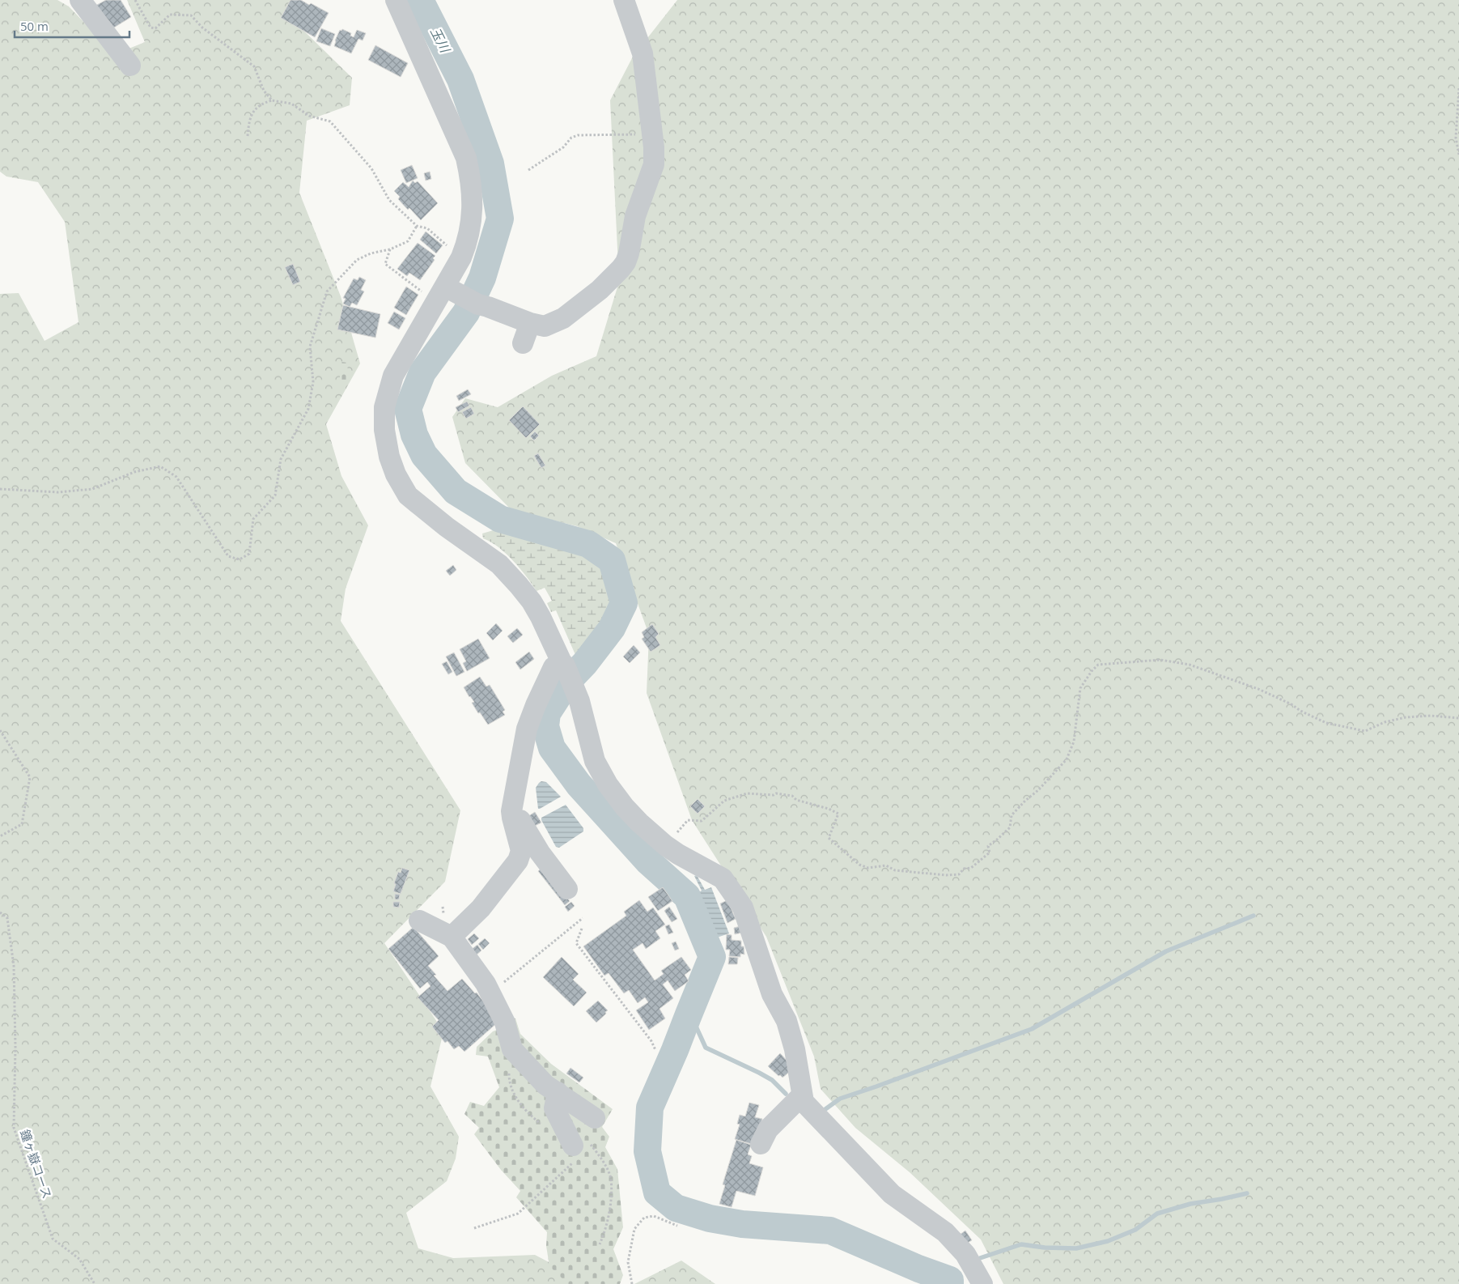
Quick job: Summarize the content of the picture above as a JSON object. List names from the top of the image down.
{
  "streets": {
    "path": ["鐘ヶ嶽コース"]
  },
  "water": ["玉川"],
  "scale_bar": "50 m"
}
